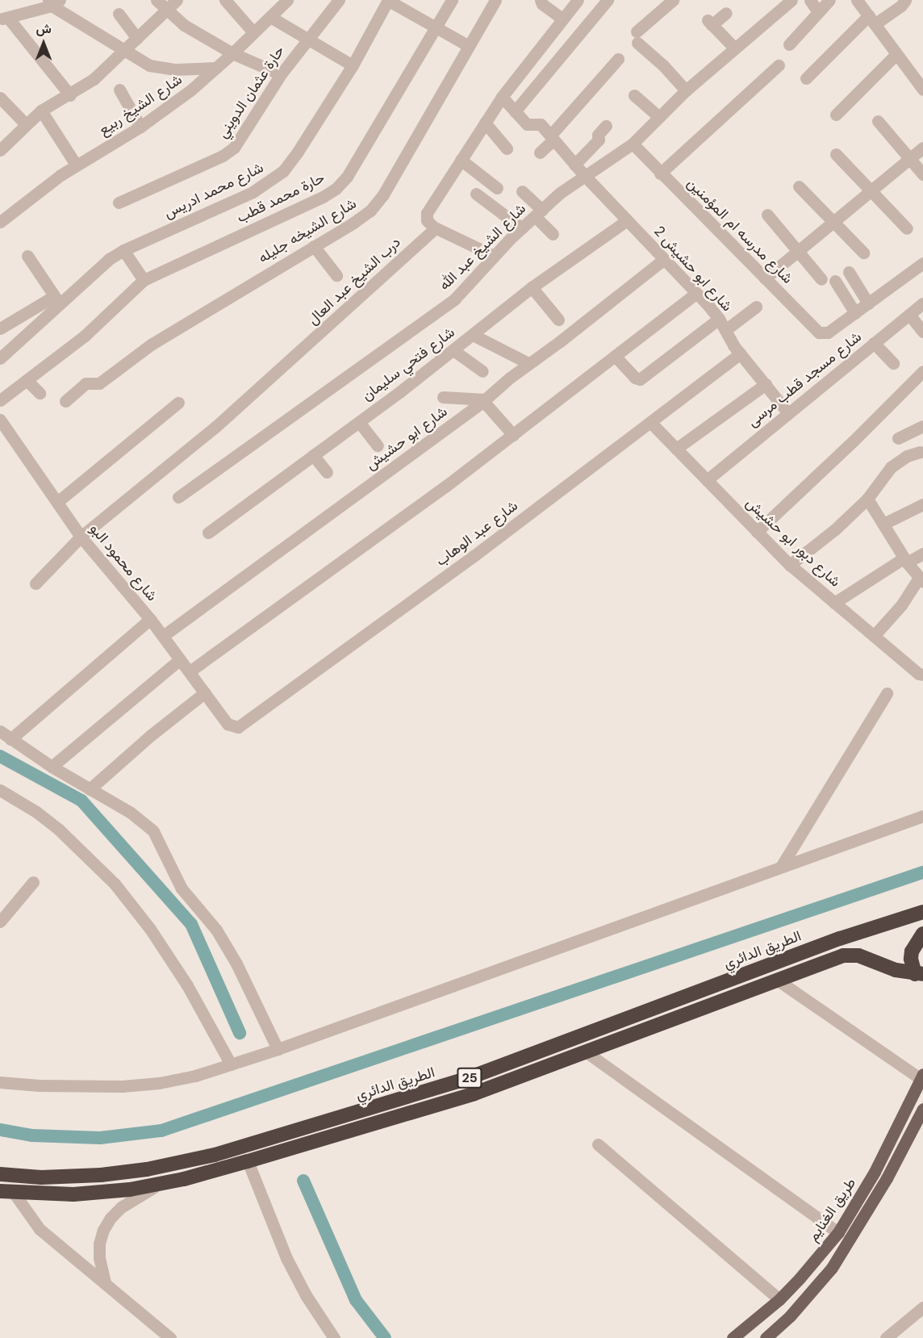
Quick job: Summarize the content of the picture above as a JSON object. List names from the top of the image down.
{
  "streets": {
    "highway": ["الطريق الدائري", "25"],
    "main road": ["طريق الغنايم"],
    "street": [
      "حارة عثمان الدويني",
      "شارع الشيخ ربيع",
      "شارع محمد ادريس",
      "حارة محمد قطب",
      "شارع الشيخه جليله",
      "شارع مدرسه ام المؤمنين",
      "شارع الشيخ عبد الله",
      "شارع ابو حشيش 2",
      "درب الشيخ عبد العال",
      "شارع فتحي سليمان",
      "شارع مسجد قطب مرسى",
      "شارع ابو حشيش",
      "شارع عبد الوهاب",
      "شارع دبور ابو حشيش",
      "شارع محمود البو"
    ]
  },
  "crossings": [
    ["شارع مدرسه ام المؤمنين", "شارع الشيخ عبد الله"],
    ["شارع الشيخ عبد الله", "شارع ابو حشيش 2"],
    ["شارع ابو حشيش 2", "شارع فتحي سليمان"],
    ["شارع ابو حشيش 2", "شارع مسجد قطب مرسى"],
    ["شارع ابو حشيش 2", "شارع ابو حشيش"],
    ["شارع ابو حشيش 2", "شارع عبد الوهاب"],
    ["درب الشيخ عبد العال", "شارع محمود البو"],
    ["شارع مسجد قطب مرسى", "شارع دبور ابو حشيش"],
    ["شارع ابو حشيش", "شارع محمود البو"],
    ["شارع عبد الوهاب", "شارع دبور ابو حشيش"],
    ["شارع عبد الوهاب", "شارع محمود البو"]
  ],
  "north": "top"
}
